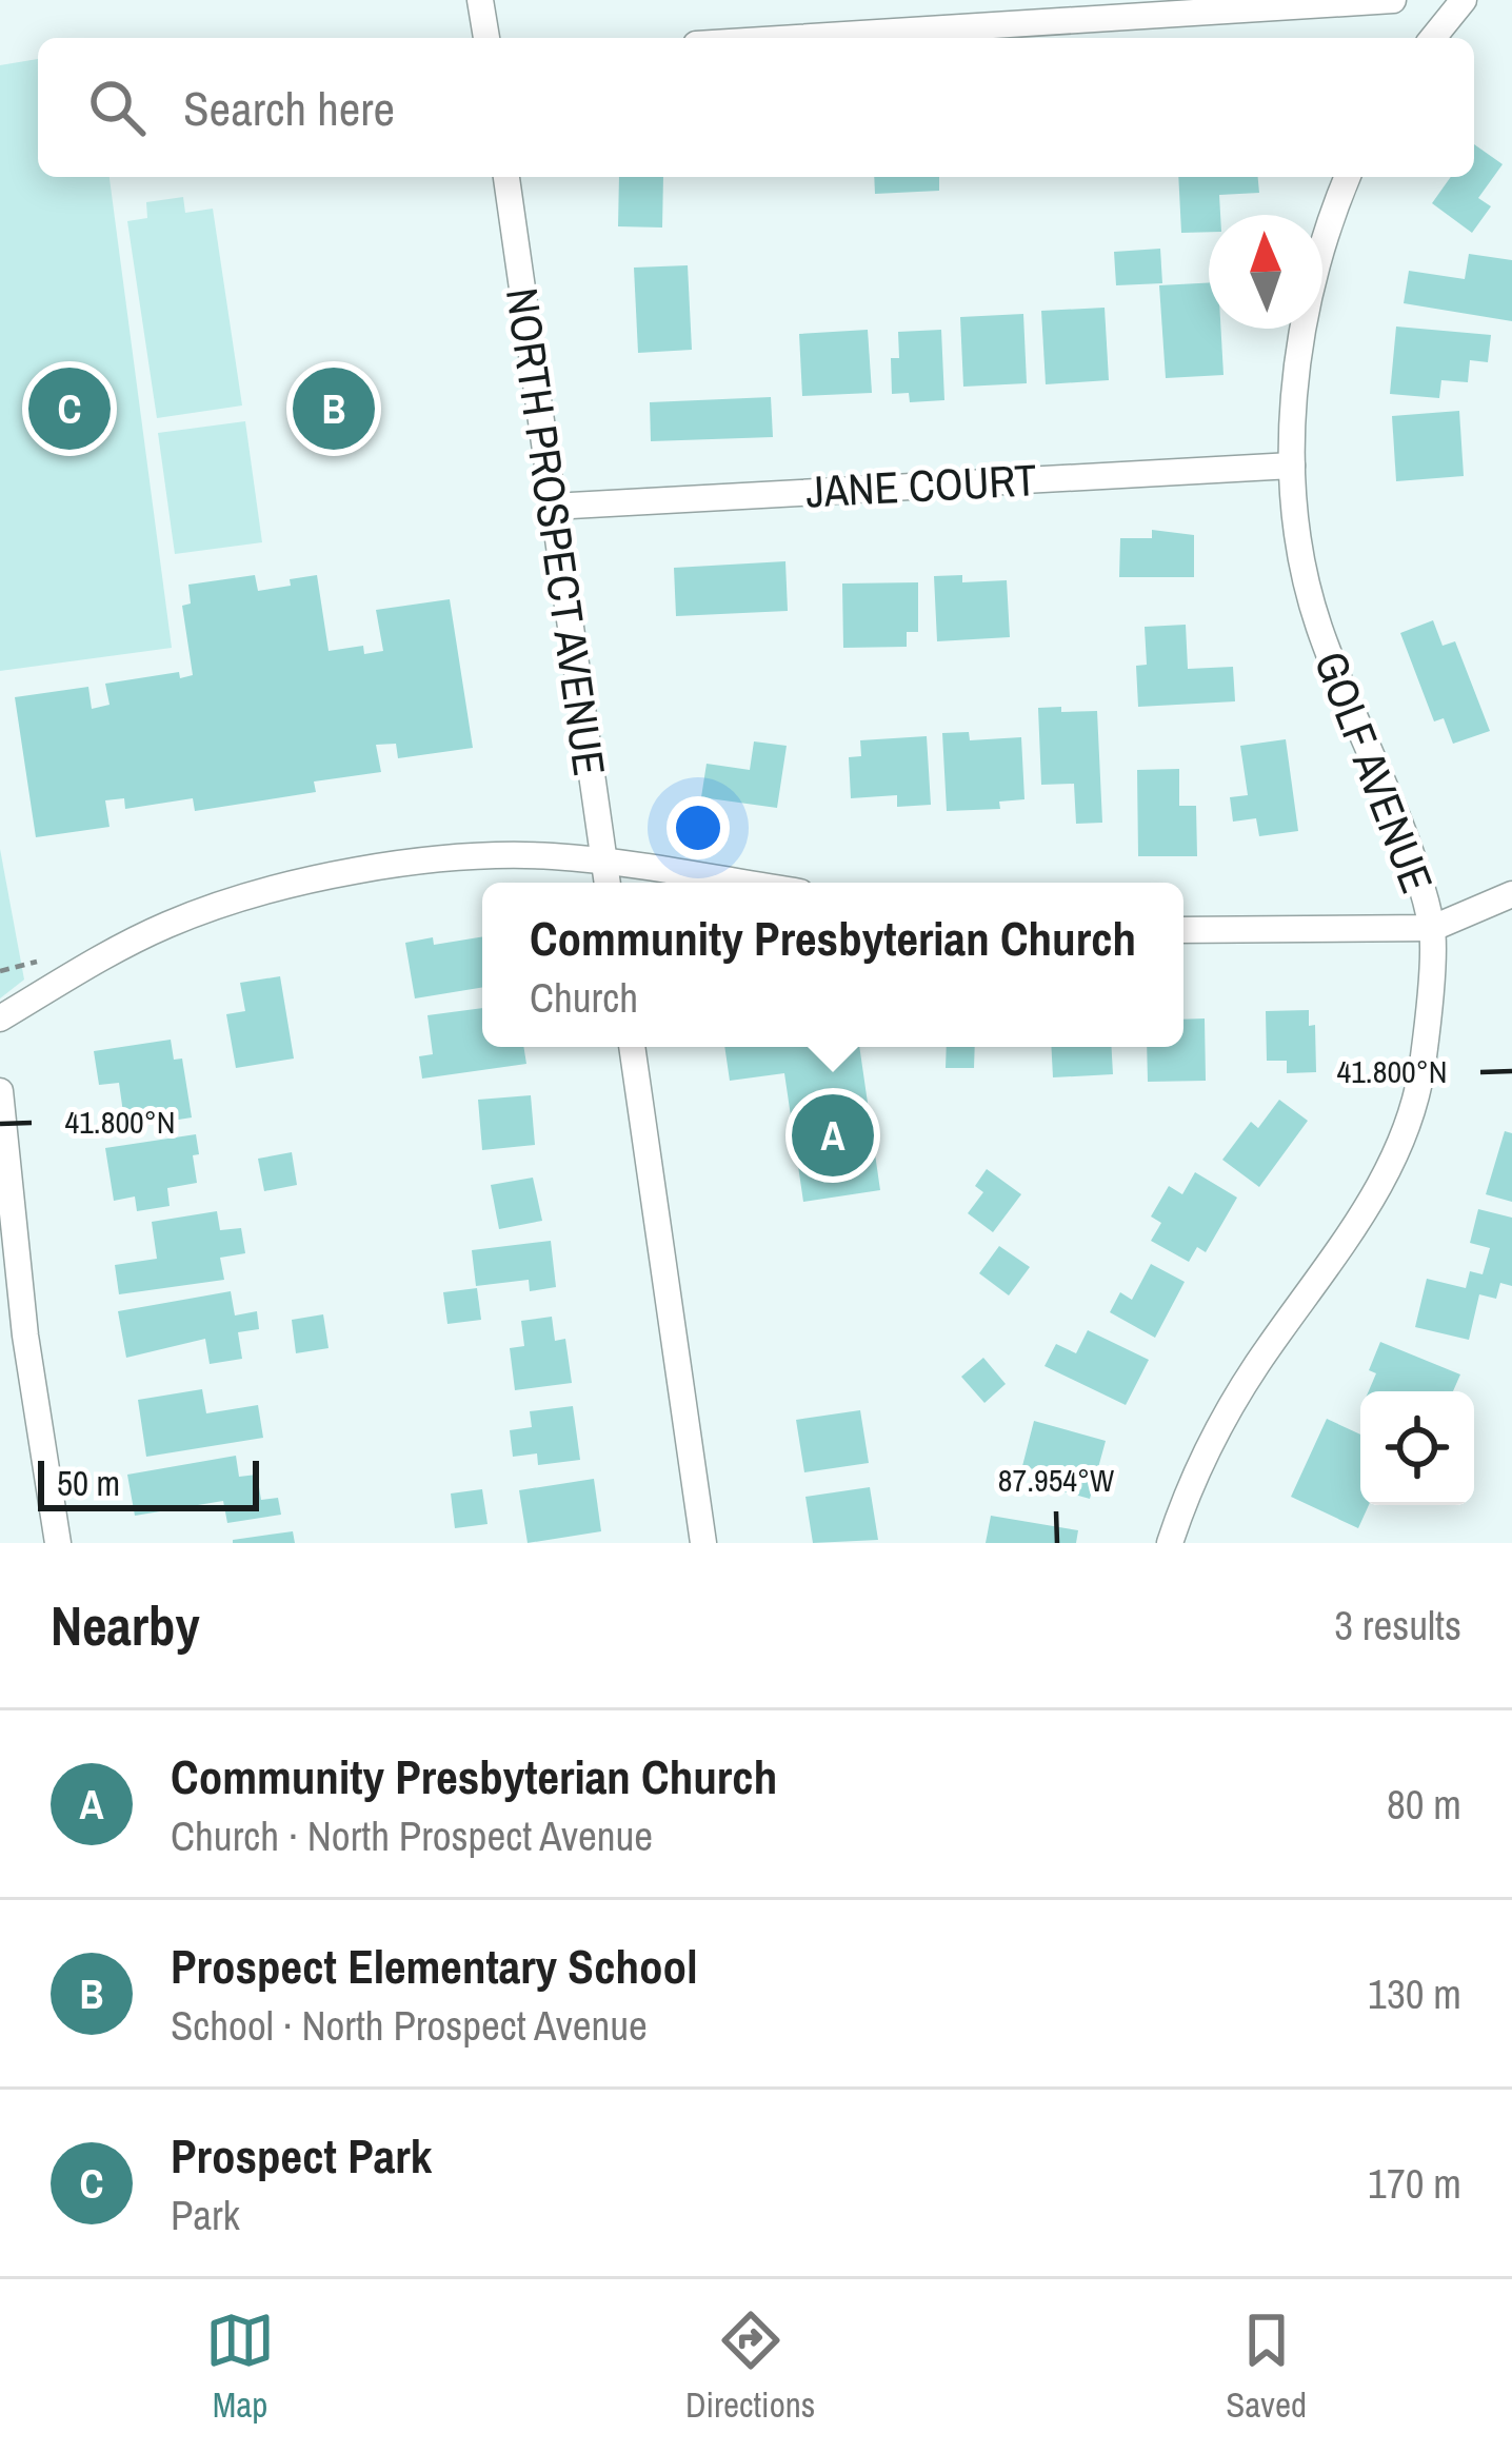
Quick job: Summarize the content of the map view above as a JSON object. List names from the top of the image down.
{
  "streets": {
    "street": ["JANE COURT", "NORTH PROSPECT AVENUE", "GOLF AVENUE"]
  },
  "crossings": [
    ["JANE COURT", "NORTH PROSPECT AVENUE"],
    ["JANE COURT", "GOLF AVENUE"]
  ],
  "scale_bar": "50 m",
  "north": "top",
  "page": {
    "search": "Search here",
    "pins": ["B", "C", "A"],
    "popup": ["Community Presbyterian Church", "Church"],
    "scale": "50 m",
    "heading": ["Nearby", "3 results"],
    "list": [
      {
        "mark": "A",
        "name": "Community Presbyterian Church",
        "note": "Church · North Prospect Avenue",
        "value": "80 m"
      },
      {
        "mark": "B",
        "name": "Prospect Elementary School",
        "note": "School · North Prospect Avenue",
        "value": "130 m"
      },
      {
        "mark": "C",
        "name": "Prospect Park",
        "note": "Park",
        "value": "170 m"
      }
    ],
    "nav": ["Map", "Directions", "Saved"]
  },
  "coordinates": ["41.800°N", "87.954°W"]
}
